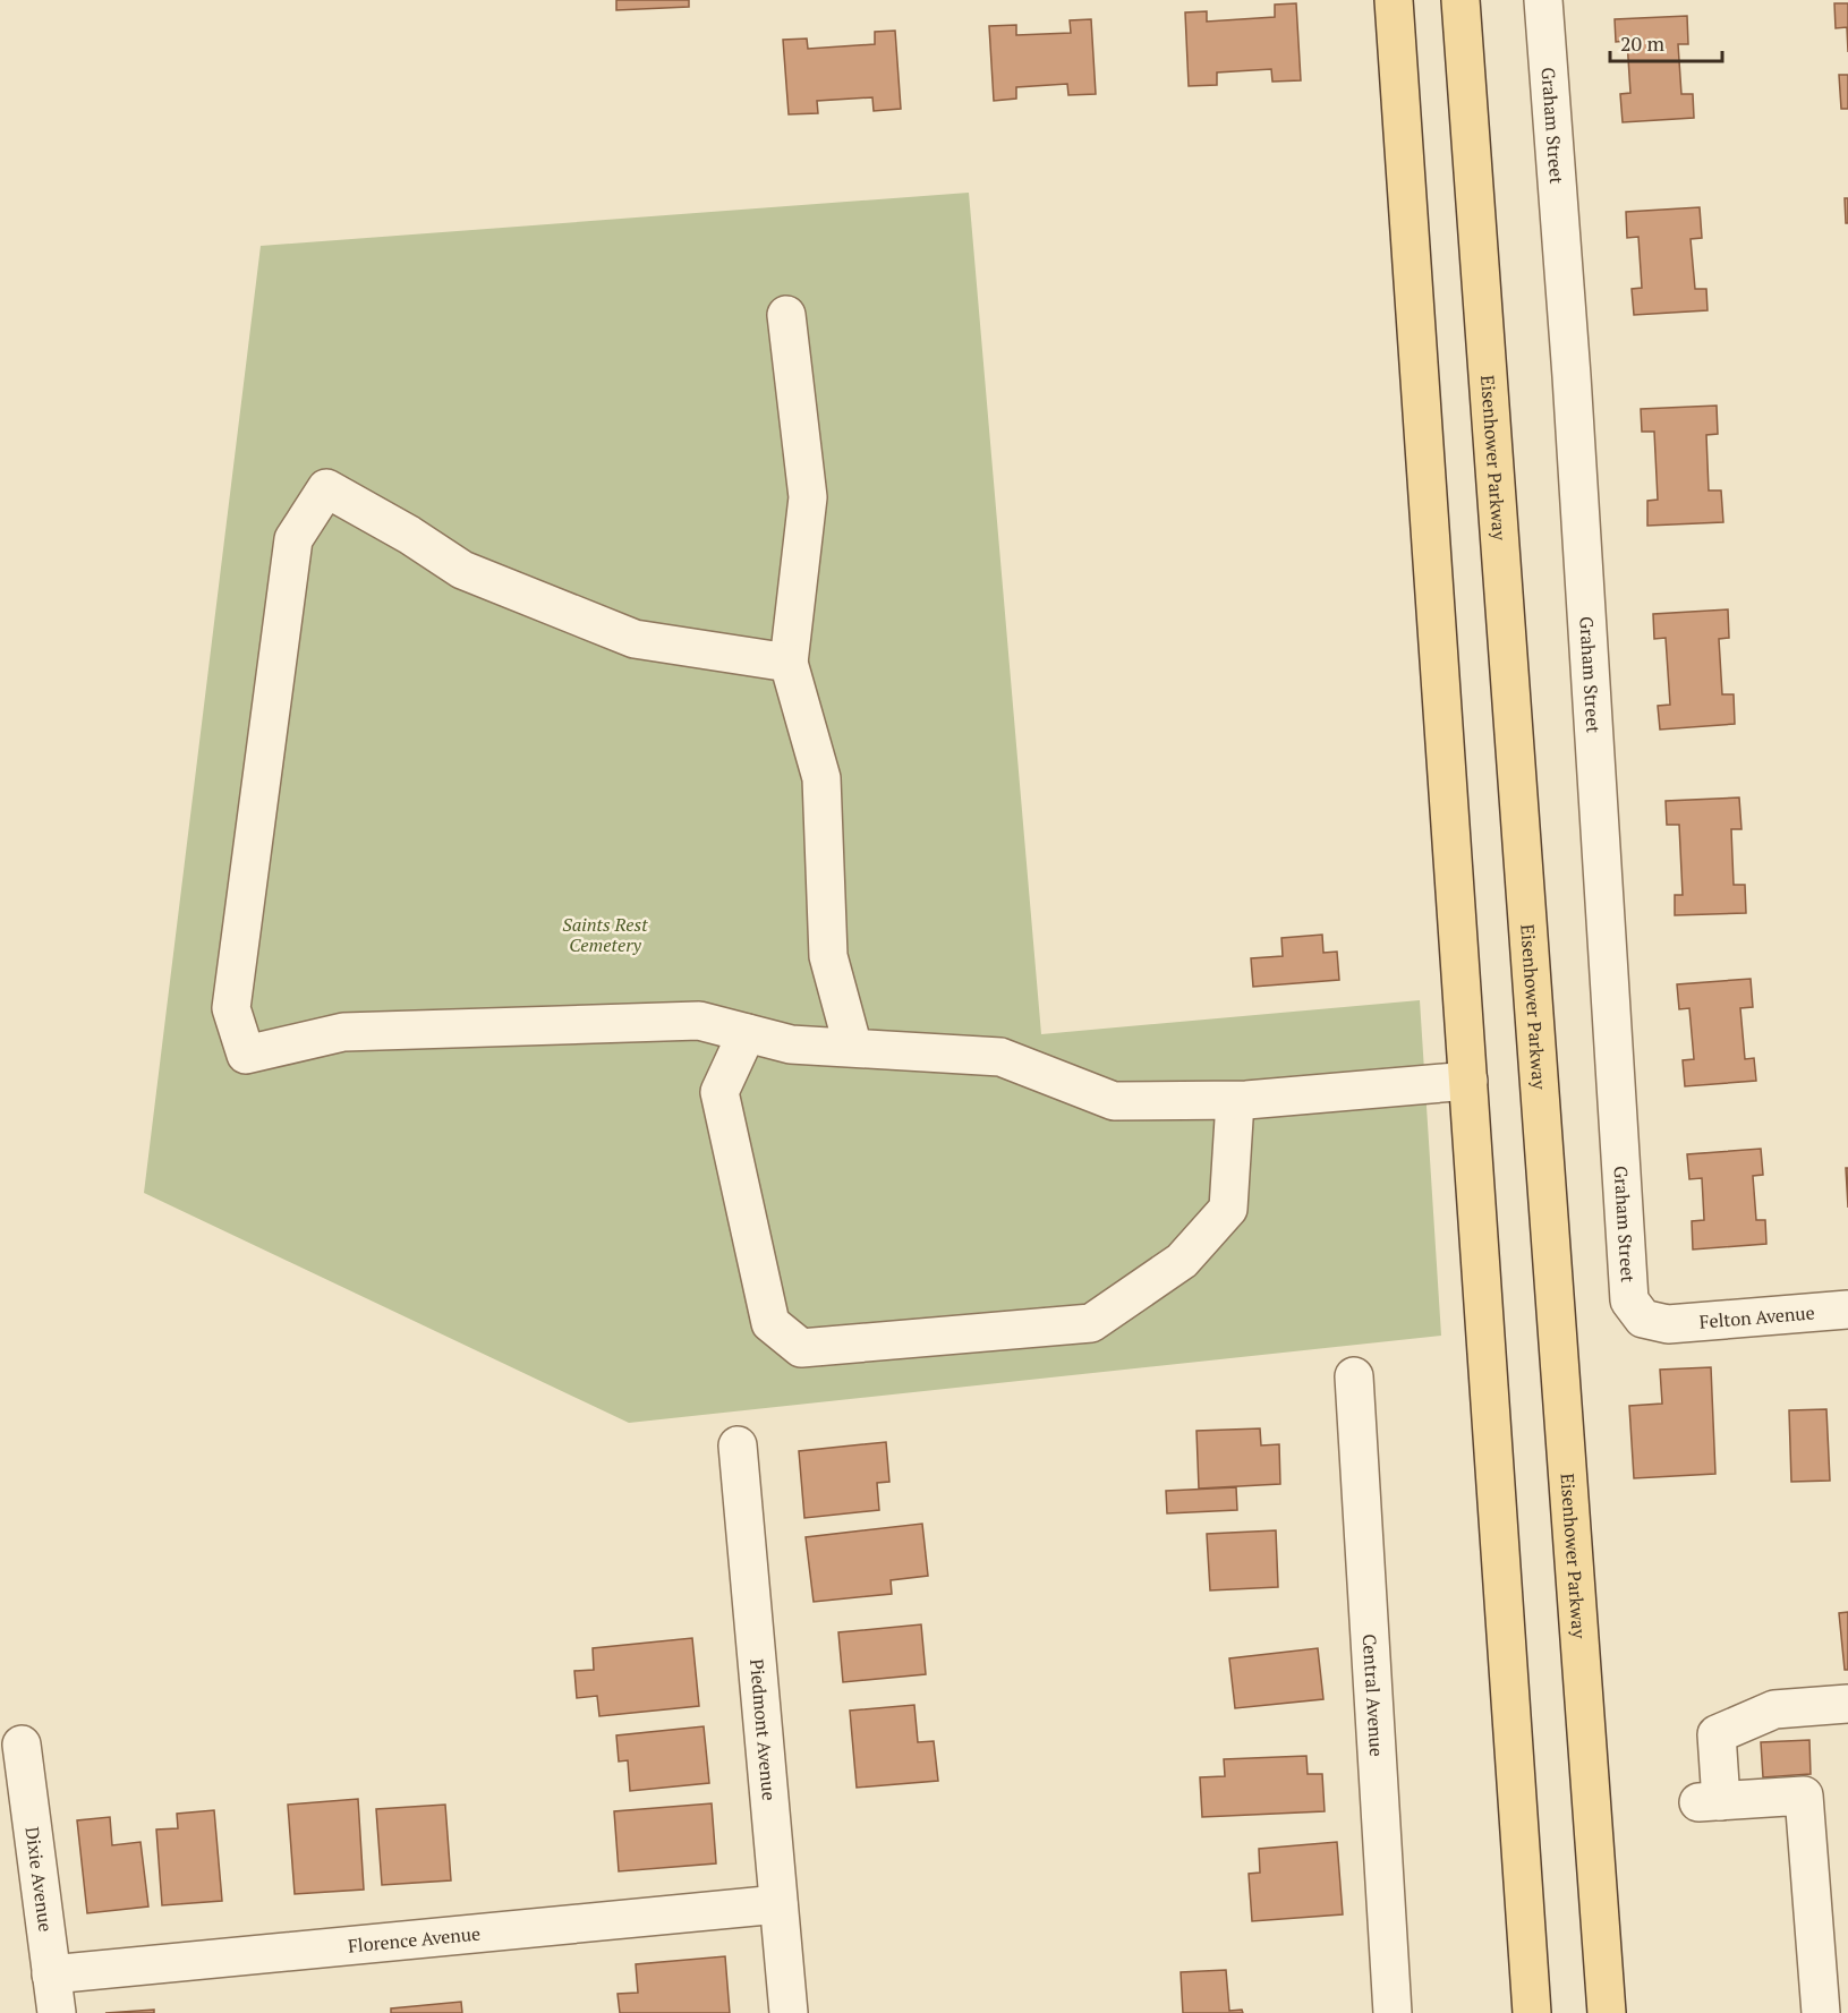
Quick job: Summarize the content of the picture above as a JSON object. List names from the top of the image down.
{
  "streets": {
    "main road": ["Eisenhower Parkway"],
    "street": [
      "Graham Street",
      "Felton Avenue",
      "Central Avenue",
      "Piedmont Avenue",
      "Dixie Avenue",
      "Florence Avenue"
    ]
  },
  "crossings": [
    ["Graham Street", "Felton Avenue"],
    ["Piedmont Avenue", "Florence Avenue"],
    ["Dixie Avenue", "Florence Avenue"]
  ],
  "parks": ["Saints Rest Cemetery"],
  "scale_bar": "20 m"
}
